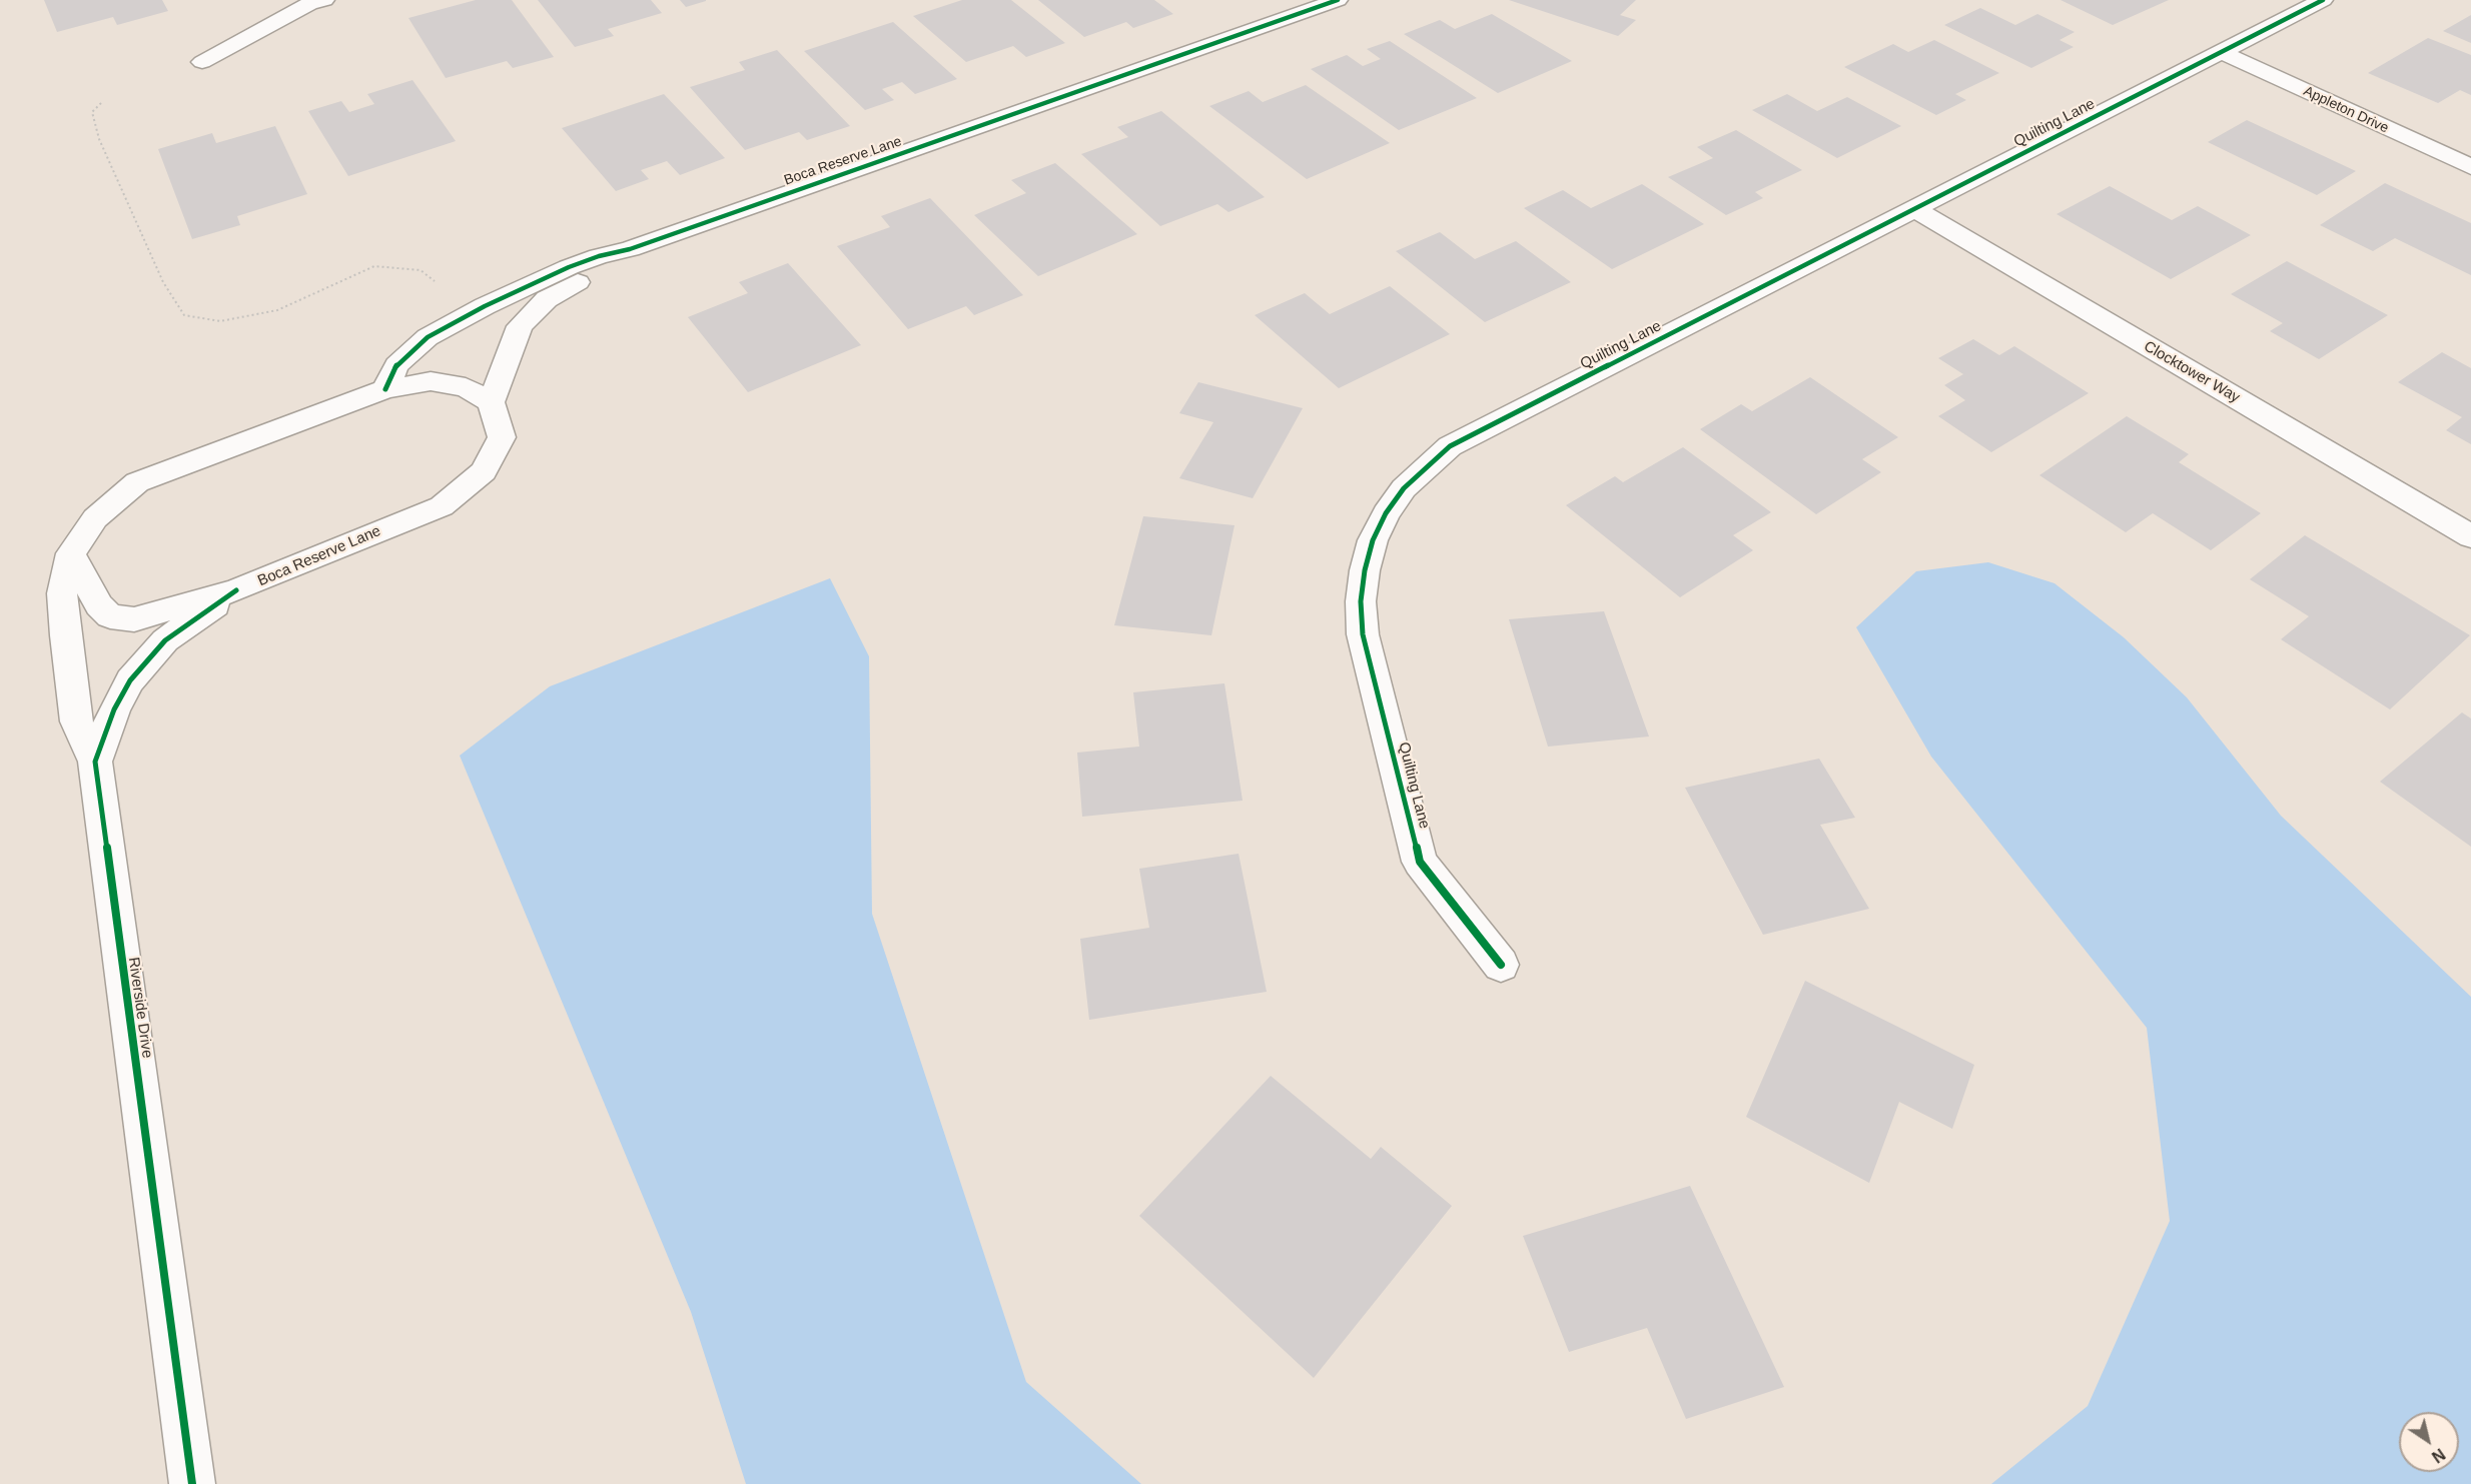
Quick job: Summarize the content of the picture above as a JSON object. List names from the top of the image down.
{
  "streets": {
    "street": [
      "Appleton Drive",
      "Quilting Lane",
      "Boca Reserve Lane",
      "Clocktower Way",
      "Riverside Drive"
    ]
  },
  "crossings": [
    ["Appleton Drive", "Quilting Lane"],
    ["Quilting Lane", "Clocktower Way"],
    ["Boca Reserve Lane", "Riverside Drive"]
  ],
  "north": "bottom right"
}
